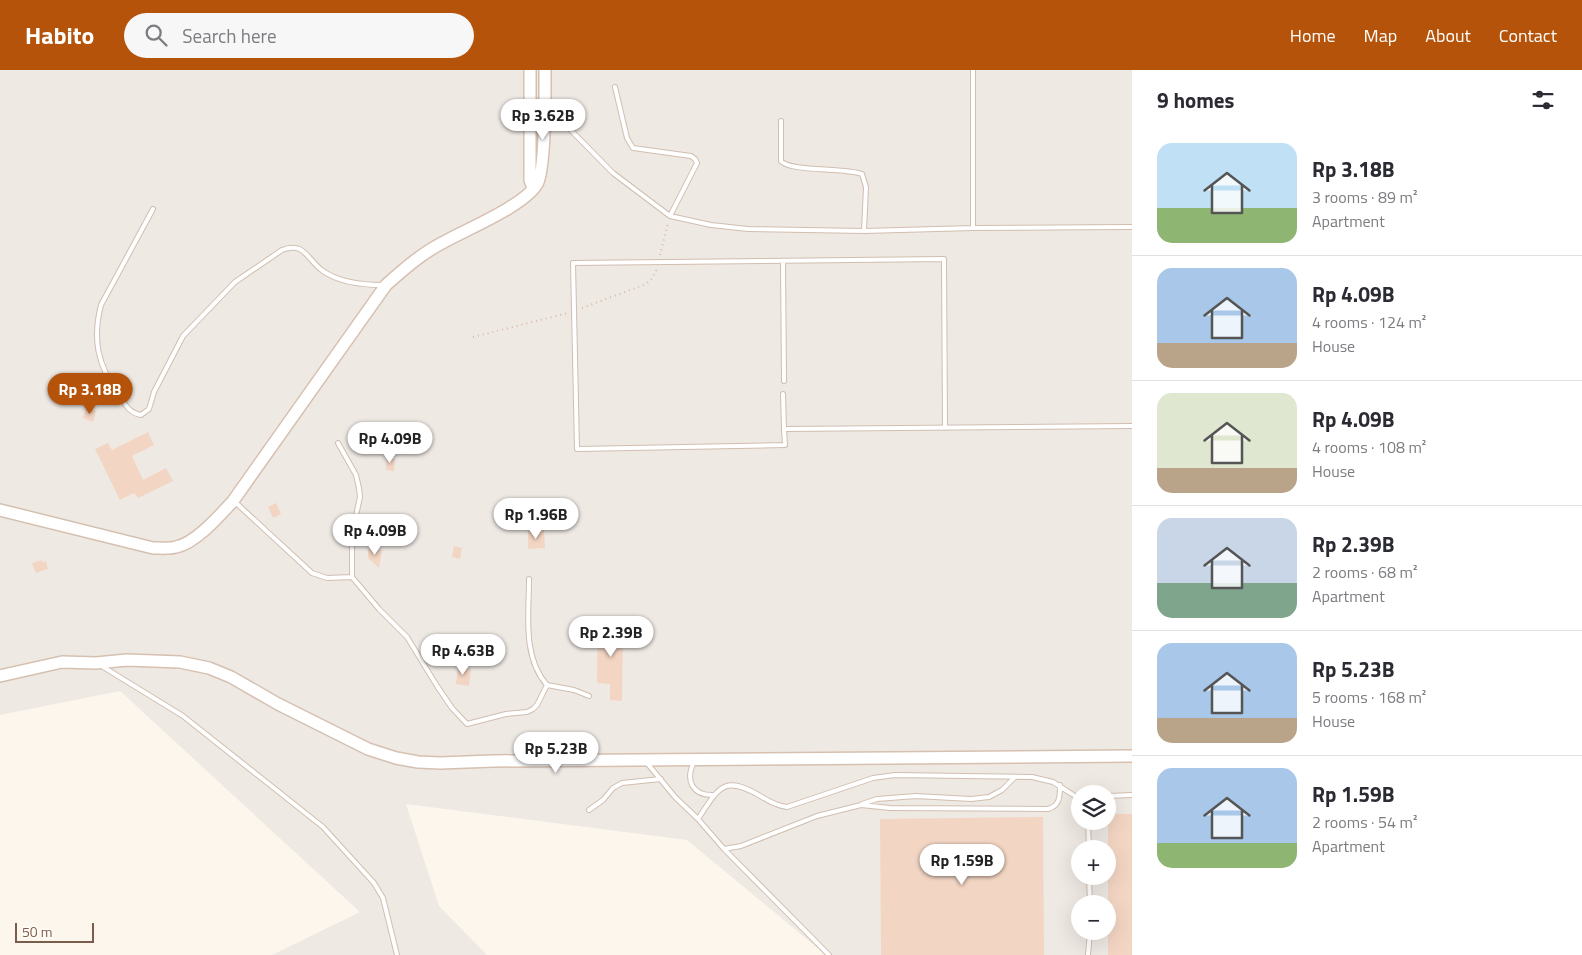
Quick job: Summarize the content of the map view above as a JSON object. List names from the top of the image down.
{
  "scale_bar": "50 m",
  "page": {
    "header": "Habito",
    "search": "Search here",
    "nav": [
      "Home",
      "Map",
      "About",
      "Contact"
    ],
    "heading": "9 homes",
    "price": [
      "Rp 3.62B",
      "Rp 3.18B",
      "Rp 4.09B",
      "Rp 1.96B",
      "Rp 4.09B",
      "Rp 2.39B",
      "Rp 4.63B",
      "Rp 5.23B",
      "Rp 1.59B"
    ],
    "list": [
      {
        "name": "Rp 3.18B",
        "note": "3 rooms · 89 m² · Apartment"
      },
      {
        "name": "Rp 4.09B",
        "note": "4 rooms · 124 m² · House"
      },
      {
        "name": "Rp 4.09B",
        "note": "4 rooms · 108 m² · House"
      },
      {
        "name": "Rp 2.39B",
        "note": "2 rooms · 68 m² · Apartment"
      },
      {
        "name": "Rp 5.23B",
        "note": "5 rooms · 168 m² · House"
      },
      {
        "name": "Rp 1.59B",
        "note": "2 rooms · 54 m² · Apartment"
      }
    ],
    "map_buttons": ["+", "−"],
    "scale": "50 m"
  }
}
